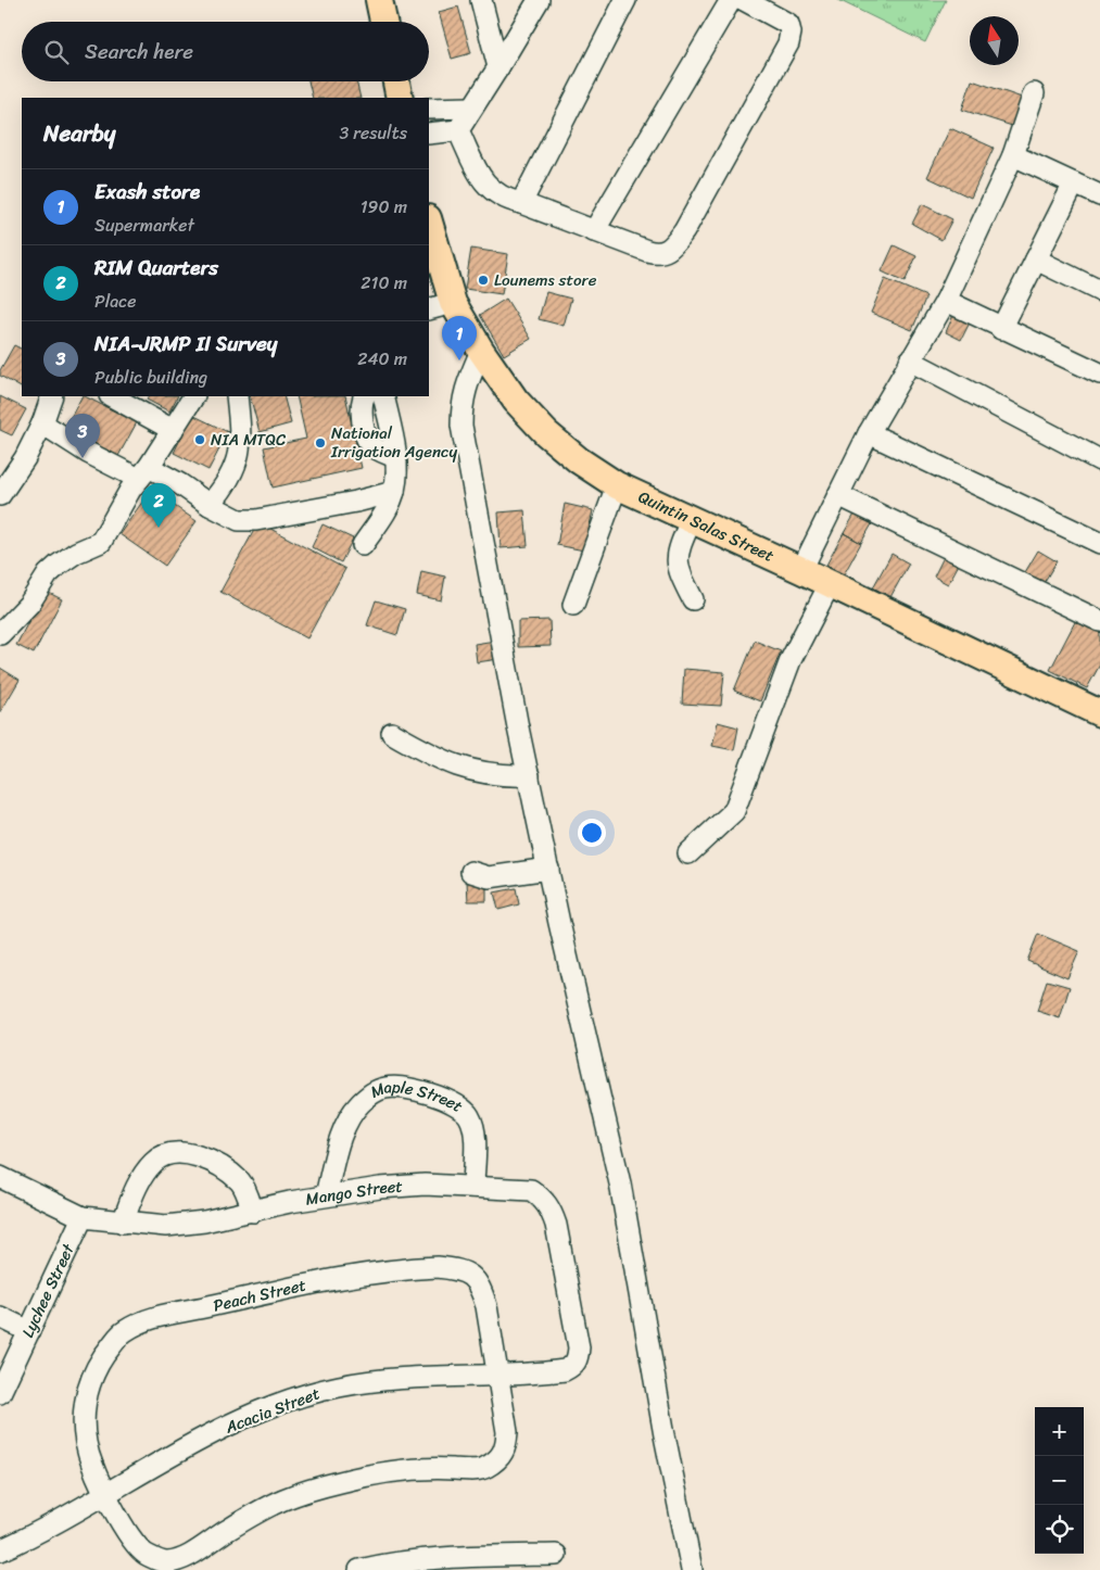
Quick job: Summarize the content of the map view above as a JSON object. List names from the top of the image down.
{
  "streets": {
    "main road": ["Quintin Salas Street"],
    "street": [
      "Maple Street",
      "Mango Street",
      "Lychee Street",
      "Peach Street",
      "Acacia Street"
    ]
  },
  "crossings": [
    ["Maple Street", "Mango Street"],
    ["Mango Street", "Lychee Street"],
    ["Mango Street", "Acacia Street"],
    ["Peach Street", "Acacia Street"]
  ],
  "places": ["Lounems store", "NIA MTQC", "National Irrigation Agency"],
  "north": "top",
  "page": {
    "search": "Search here",
    "heading": ["Nearby", "3 results"],
    "list": [
      {
        "mark": "1",
        "name": "Exash store",
        "note": "Supermarket",
        "value": "190 m"
      },
      {
        "mark": "2",
        "name": "RIM Quarters",
        "note": "Place",
        "value": "210 m"
      },
      {
        "mark": "3",
        "name": "NIA-JRMP II Survey",
        "note": "Public building",
        "value": "240 m"
      }
    ],
    "pins": ["1", "3", "2"],
    "map_buttons": ["+", "−"]
  }
}
